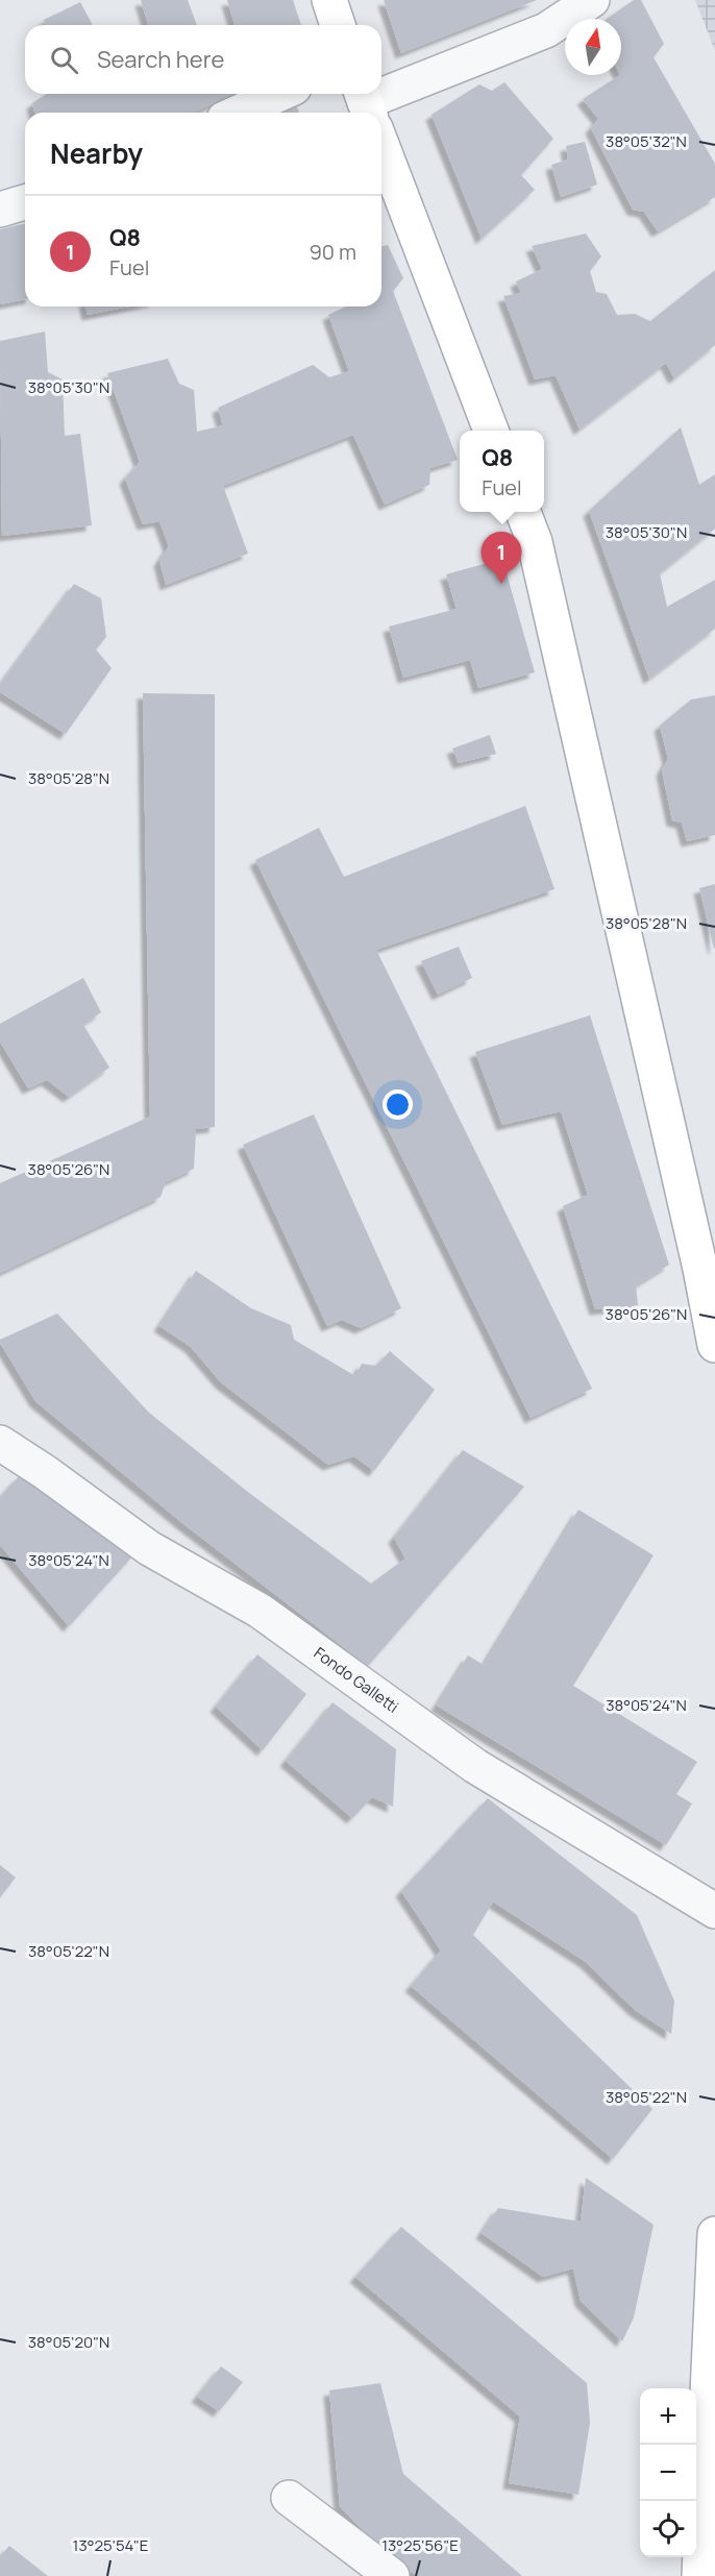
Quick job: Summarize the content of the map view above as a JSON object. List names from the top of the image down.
{
  "streets": {
    "street": ["Fondo Galletti"]
  },
  "north": "top",
  "page": {
    "search": "Search here",
    "heading": "Nearby",
    "list": [
      {
        "mark": "1",
        "name": "Q8",
        "note": "Fuel",
        "value": "90 m"
      }
    ],
    "popup": ["Q8", "Fuel"],
    "pins": "1",
    "map_buttons": ["+", "−"]
  },
  "coordinates": [
    "38°05'32\"N",
    "38°05'30\"N",
    "38°05'28\"N",
    "38°05'26\"N",
    "38°05'24\"N",
    "38°05'22\"N",
    "38°05'20\"N",
    "13°25'54\"E",
    "13°25'56\"E"
  ]
}
